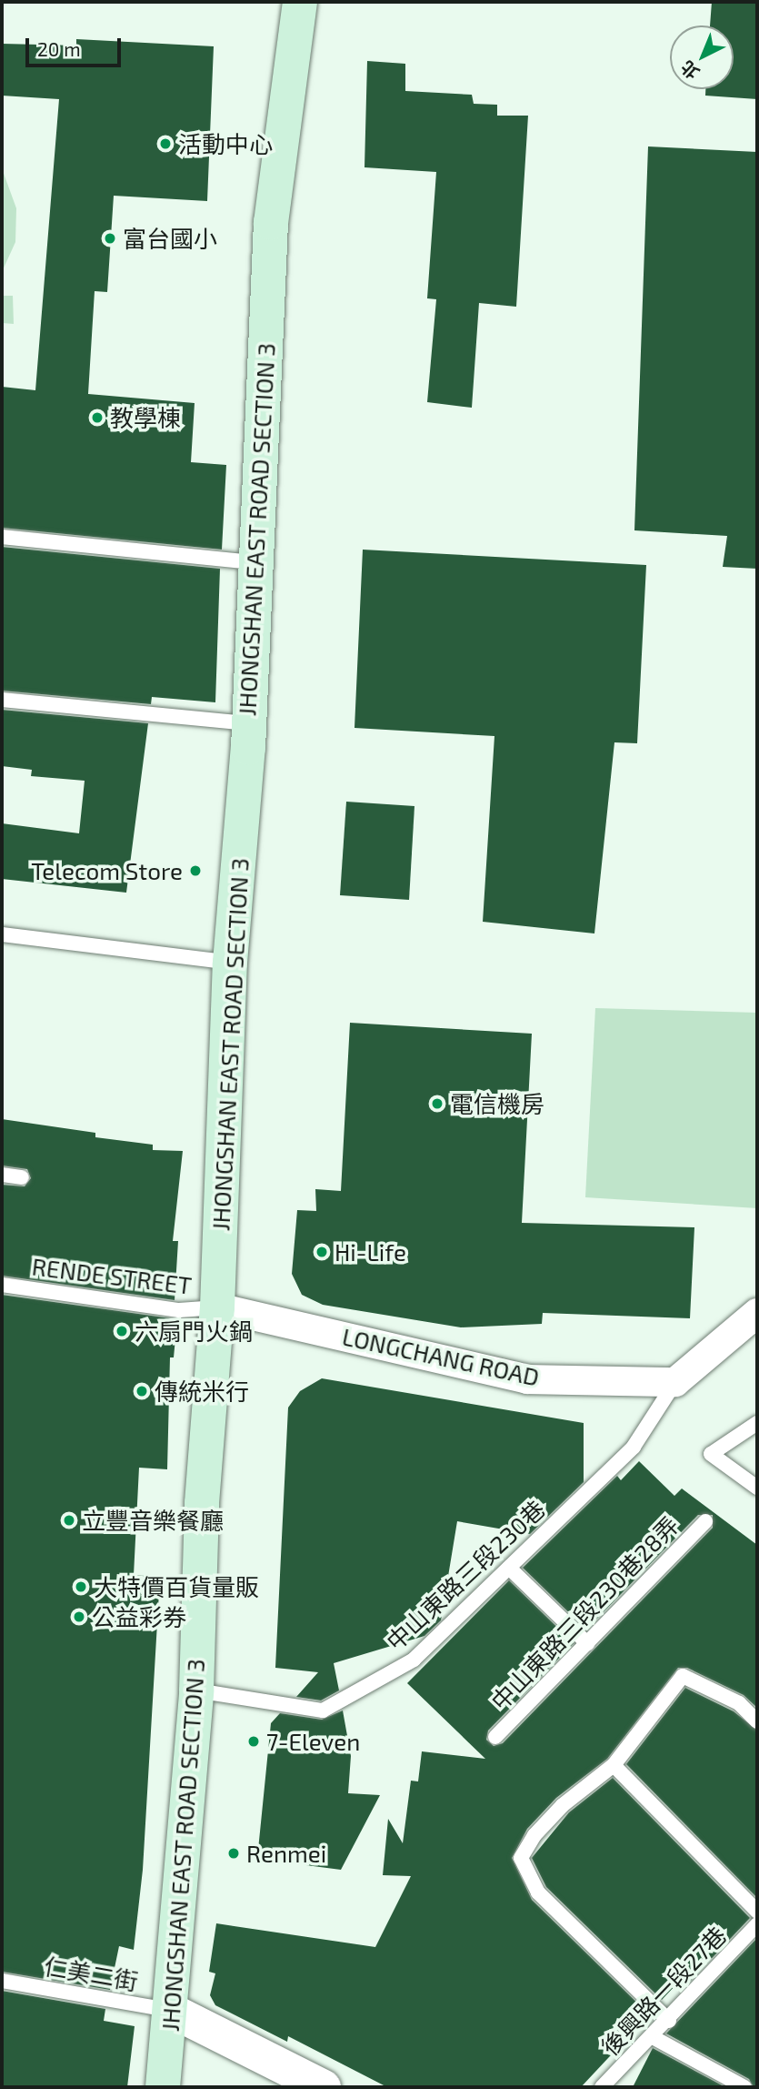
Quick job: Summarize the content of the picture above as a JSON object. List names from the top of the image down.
{
  "streets": {
    "main road": ["JHONGSHAN EAST ROAD SECTION 3"],
    "street": ["LONGCHANG ROAD"],
    "lane": [
      "RENDE STREET",
      "中山東路三段230巷",
      "中山東路三段230巷28弄",
      "仁美二街",
      "後興路一段27巷"
    ]
  },
  "crossings": [
    ["JHONGSHAN EAST ROAD SECTION 3", "RENDE STREET"],
    ["JHONGSHAN EAST ROAD SECTION 3", "LONGCHANG ROAD"],
    ["JHONGSHAN EAST ROAD SECTION 3", "中山東路三段230巷"],
    ["JHONGSHAN EAST ROAD SECTION 3", "仁美二街"],
    ["RENDE STREET", "LONGCHANG ROAD"],
    ["LONGCHANG ROAD", "中山東路三段230巷"]
  ],
  "places": [
    "活動中心",
    "富台國小",
    "教學棟",
    "Telecom Store",
    "電信機房",
    "Hi-Life",
    "六扇門火鍋",
    "傳統米行",
    "立豐音樂餐廳",
    "大特價百貨量販",
    "公益彩券",
    "7-Eleven",
    "Renmei"
  ],
  "scale_bar": "20 m",
  "north": "bottom left"
}
